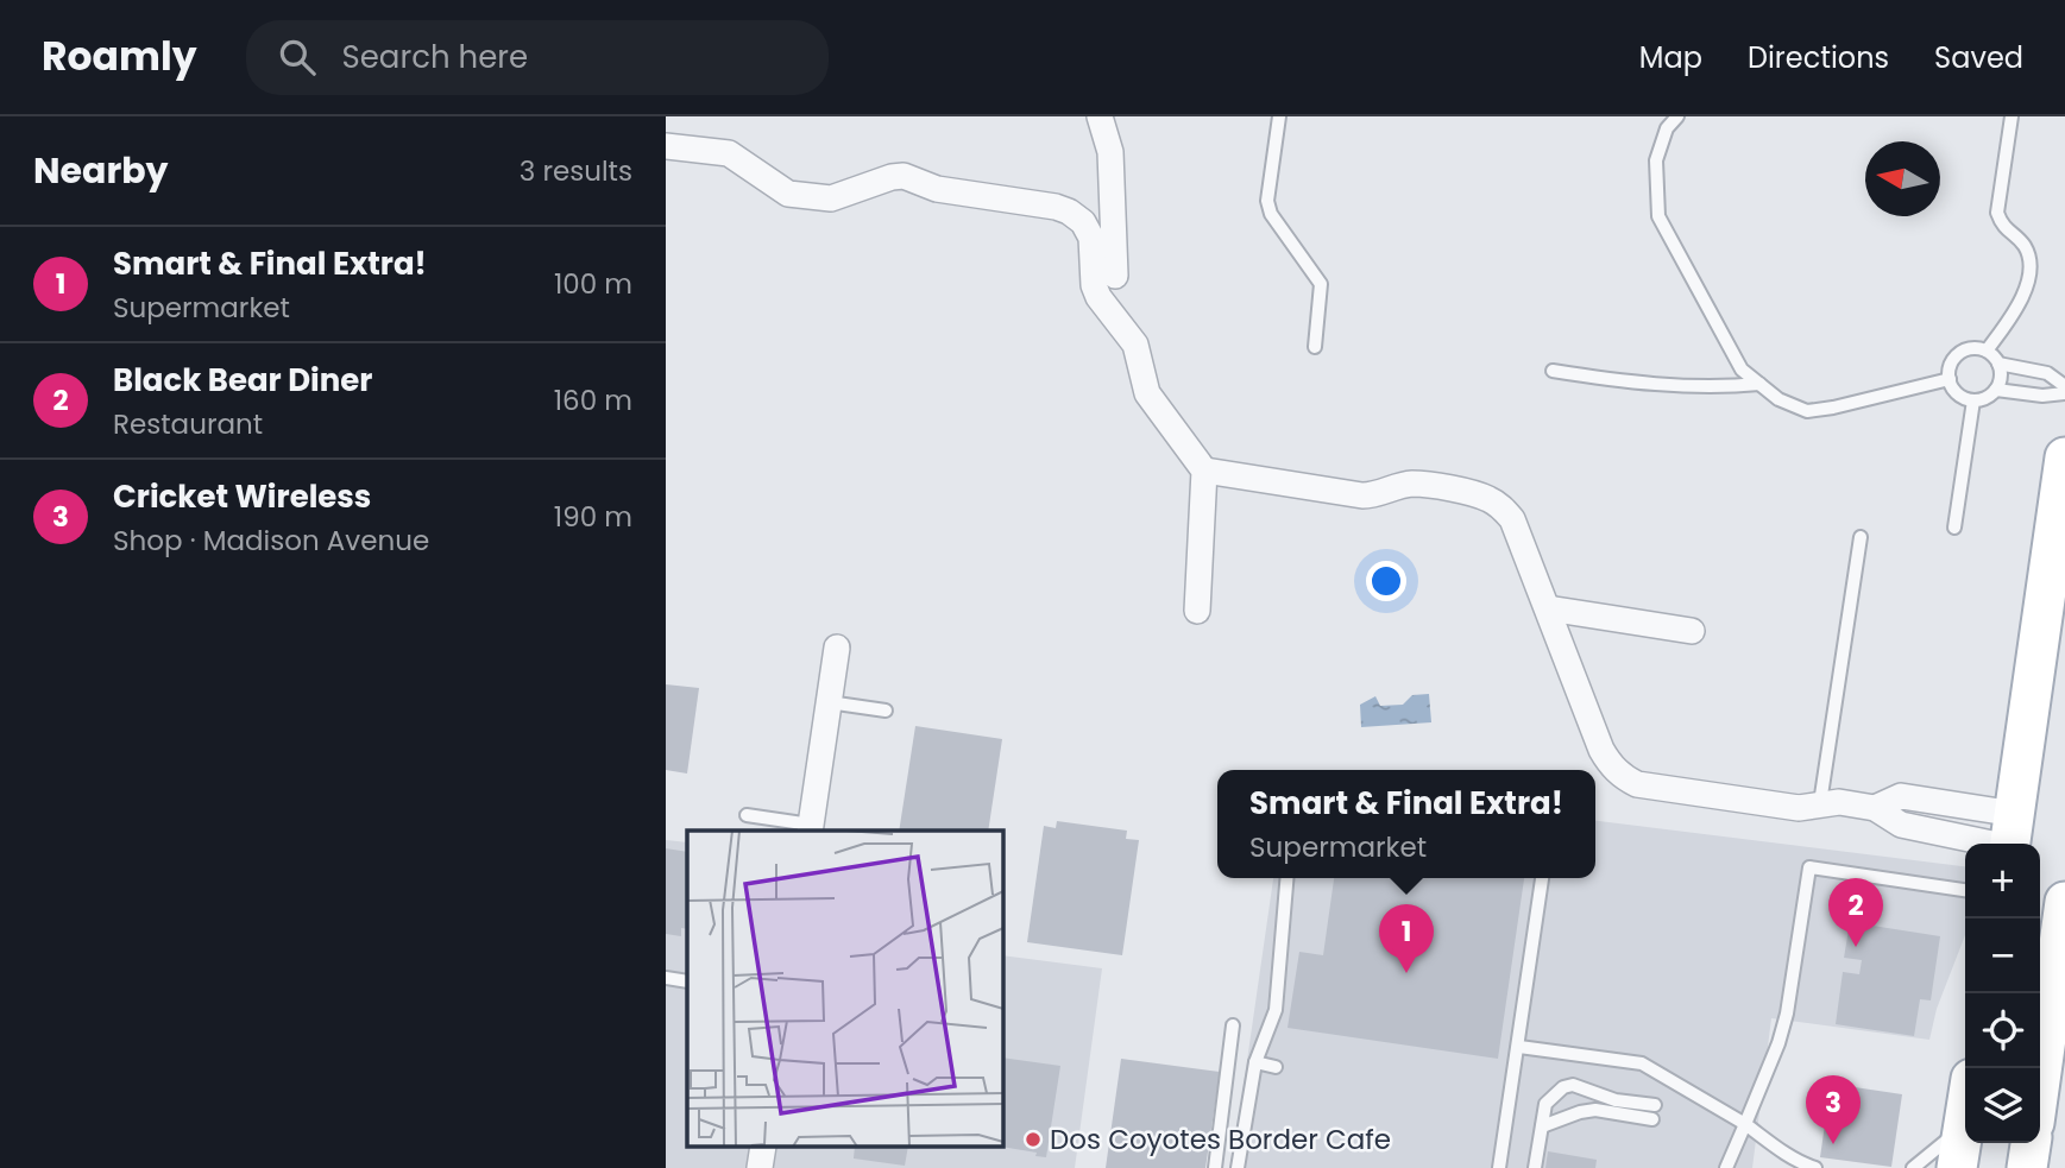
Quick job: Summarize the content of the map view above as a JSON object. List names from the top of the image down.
{
  "places": ["Dos Coyotes Border Cafe"],
  "north": "left",
  "page": {
    "header": "Roamly",
    "search": "Search here",
    "nav": ["Map", "Directions", "Saved"],
    "heading": ["Nearby", "3 results"],
    "list": [
      {
        "mark": "1",
        "name": "Smart & Final Extra!",
        "note": "Supermarket",
        "value": "100 m"
      },
      {
        "mark": "2",
        "name": "Black Bear Diner",
        "note": "Restaurant",
        "value": "160 m"
      },
      {
        "mark": "3",
        "name": "Cricket Wireless",
        "note": "Shop · Madison Avenue",
        "value": "190 m"
      }
    ],
    "popup": ["Smart & Final Extra!", "Supermarket"],
    "map_buttons": ["+", "−"],
    "pins": ["2", "1", "3"]
  }
}
